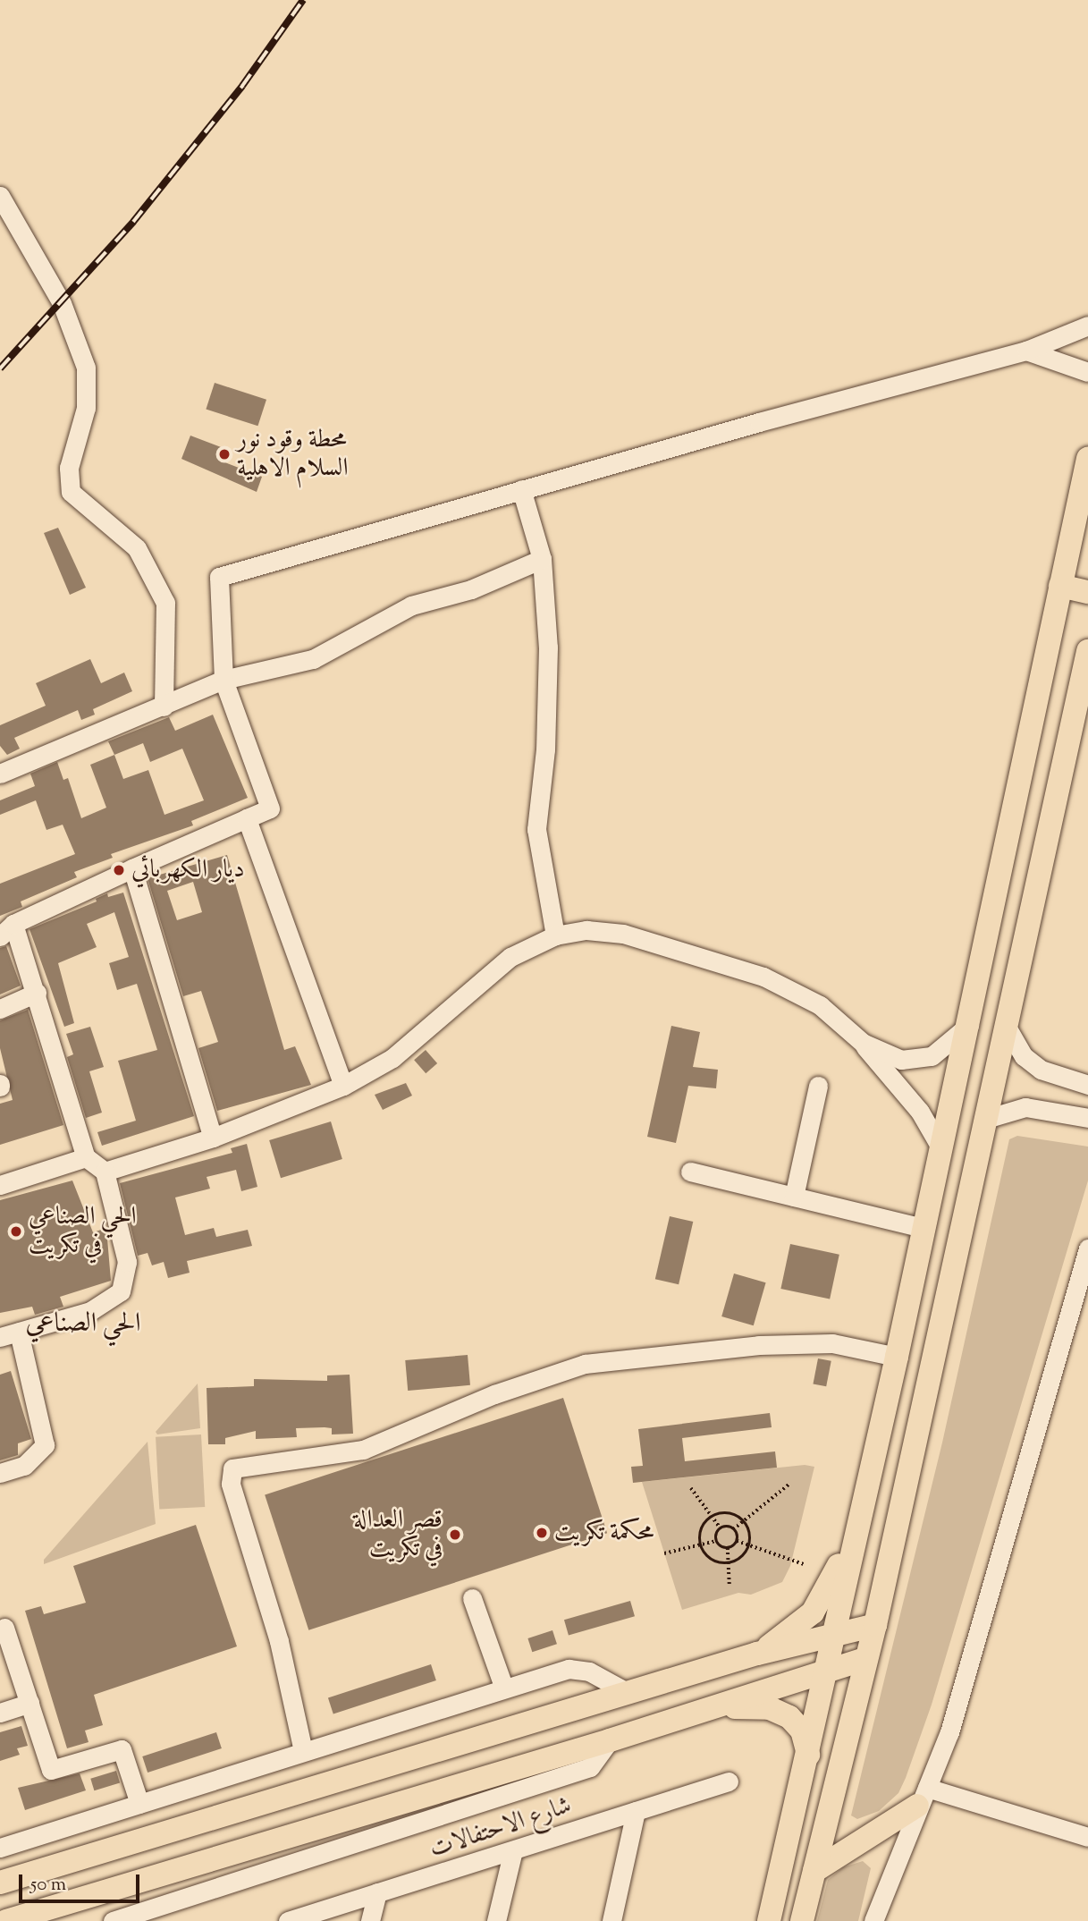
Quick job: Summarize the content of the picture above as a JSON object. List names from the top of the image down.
{
  "streets": {
    "street": ["شارع الاحتفالات"]
  },
  "districts": ["الحي الصناعي"],
  "places": [
    "محطة وقود نور السلام الاهلية",
    "ديار الكهربائي",
    "الحي الصناعي في تكريت",
    "محكمة تكريت",
    "قصر العدالة في تكريت"
  ],
  "scale_bar": "50 m"
}
